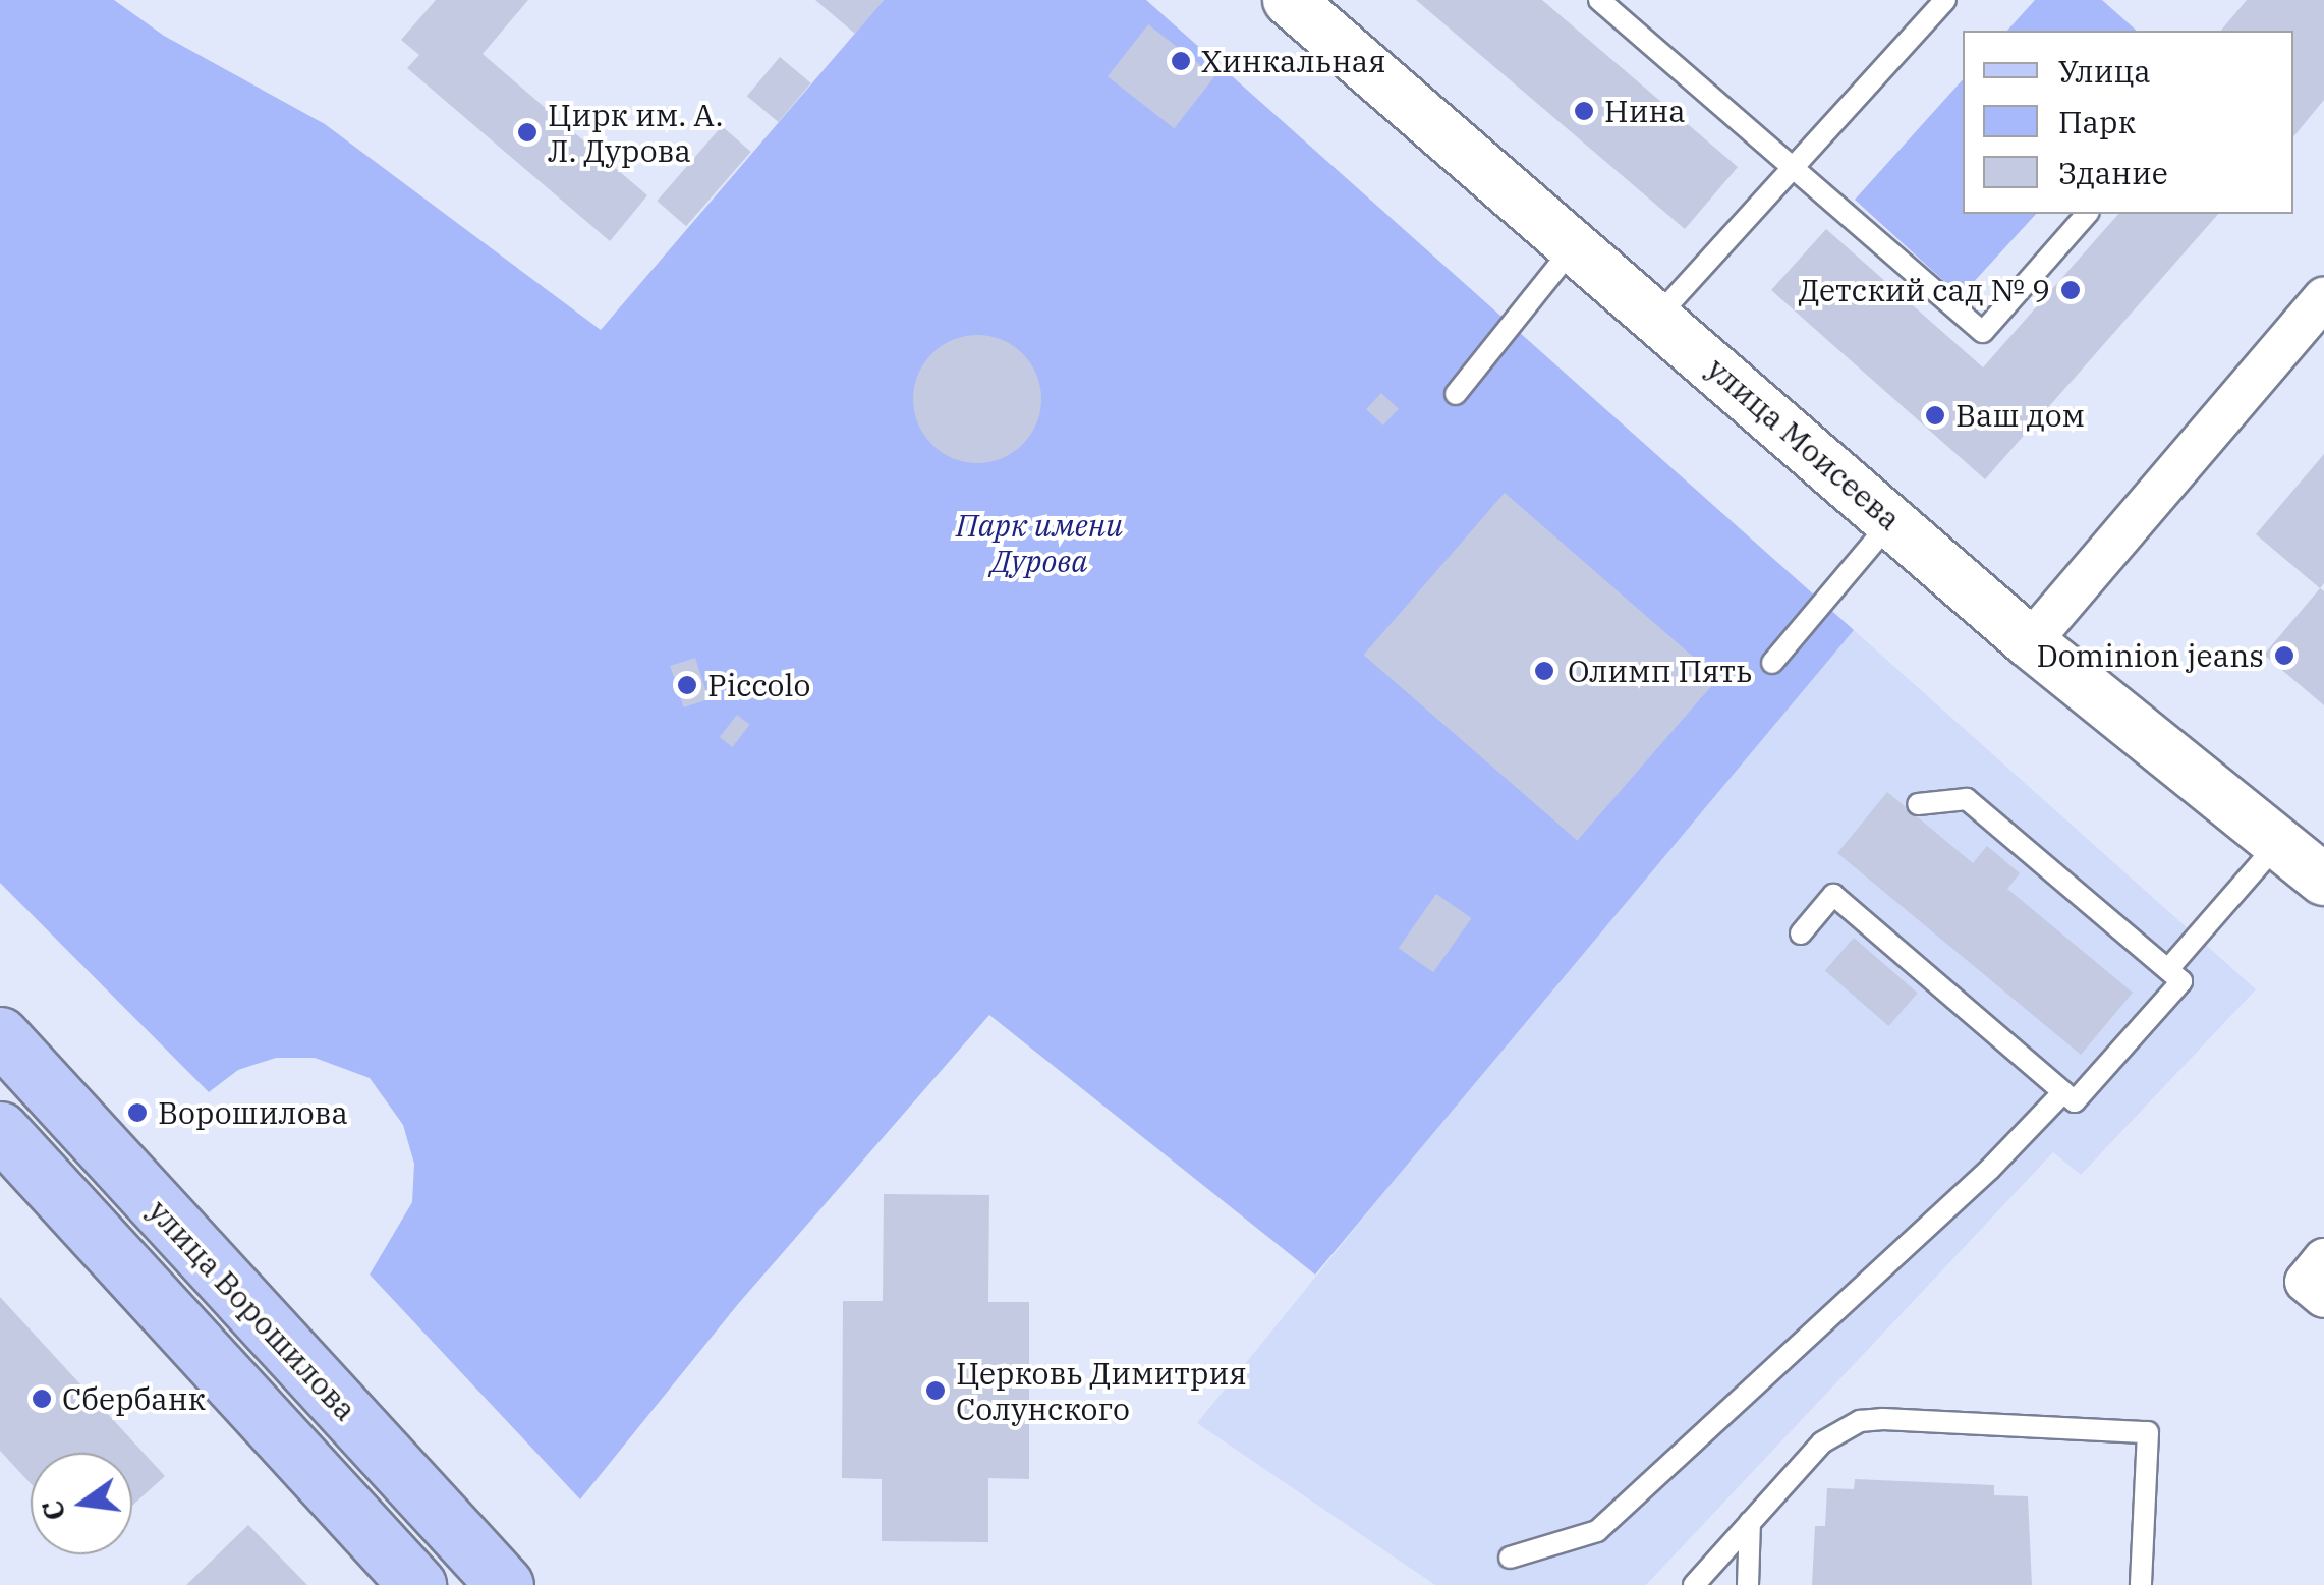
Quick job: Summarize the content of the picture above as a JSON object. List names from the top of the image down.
{
  "streets": {
    "main road": ["улица Ворошилова"],
    "street": ["улица Моисеева"]
  },
  "parks": ["Парк имени Дурова"],
  "places": [
    "Хинкальная",
    "Нина",
    "Цирк им. А. Л. Дурова",
    "Детский сад № 9",
    "Ваш дом",
    "Dominion jeans",
    "Олимп Пять",
    "Piccolo",
    "Ворошилова",
    "Церковь Димитрия Солунского",
    "Сбербанк"
  ],
  "legend": ["Улица", "Парк", "Здание"],
  "north": "left"
}
